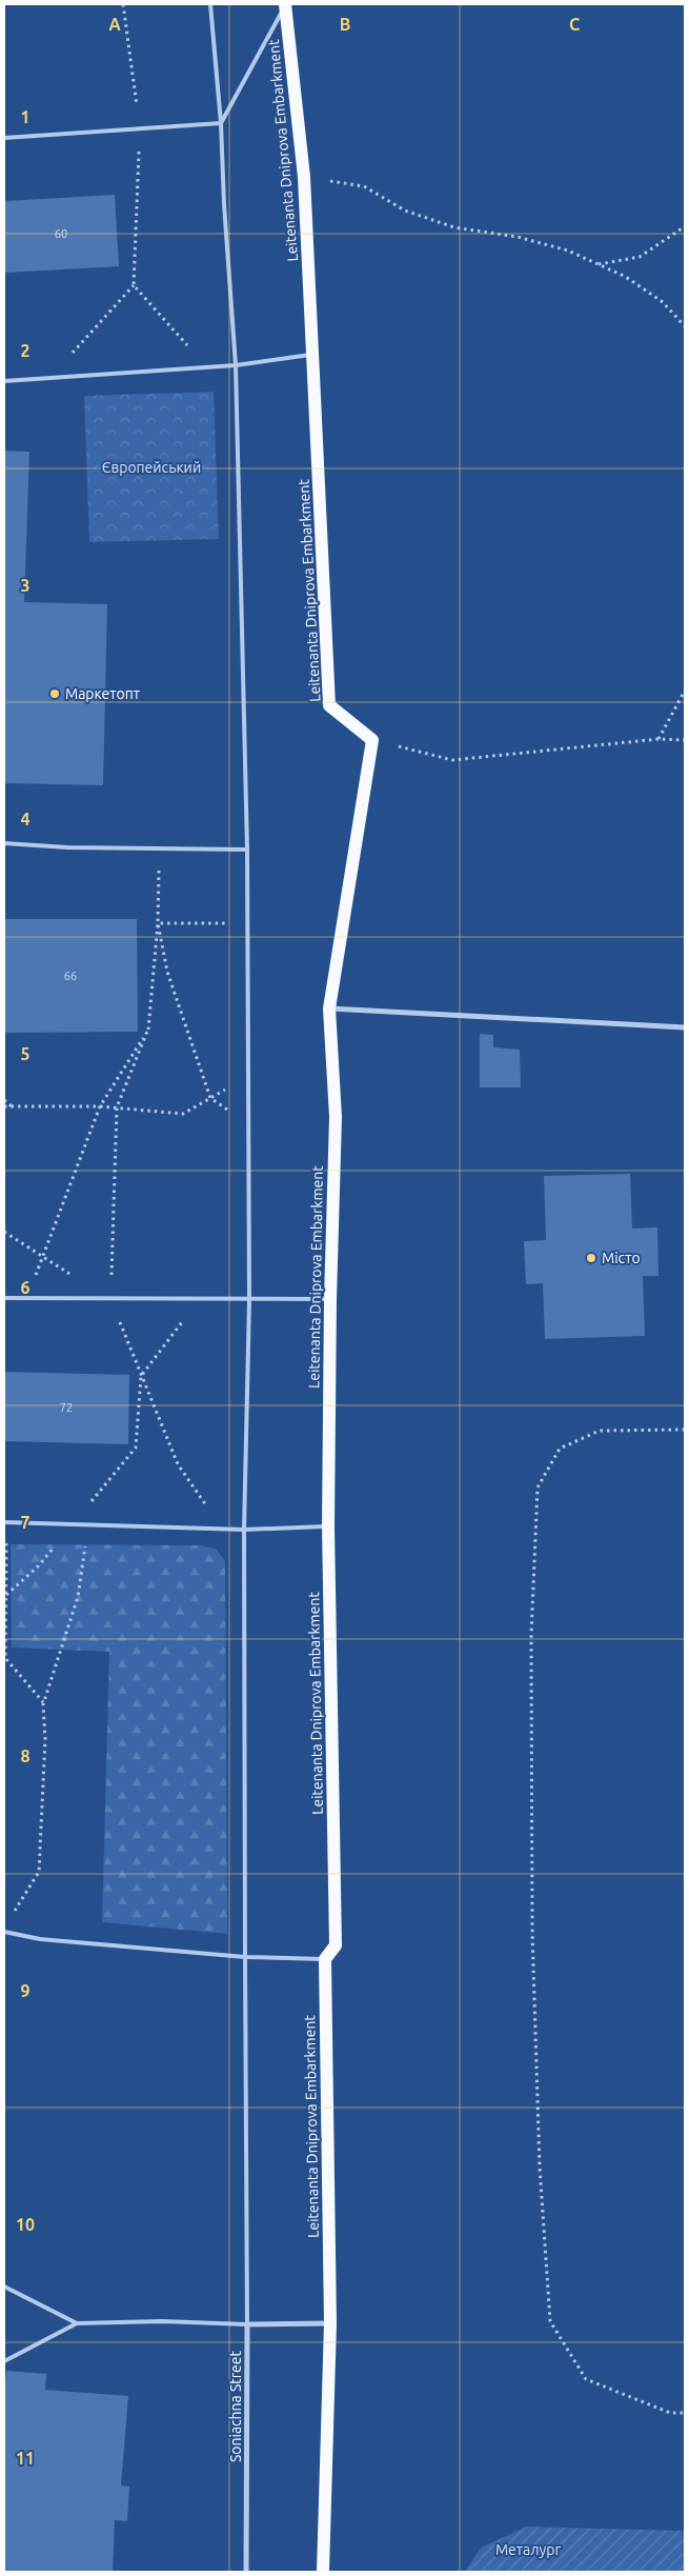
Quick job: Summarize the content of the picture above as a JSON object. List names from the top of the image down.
{
  "streets": {
    "main road": ["Leitenanta Dniprova Embarkment"],
    "street": ["Soniachna Street"]
  },
  "parks": ["Європейський", "Металург"],
  "places": ["Маркетопт", "Місто"],
  "house_numbers": ["60", "66", "72"],
  "grid": {
    "columns": ["A", "B", "C"],
    "rows": [
      "1",
      "2",
      "3",
      "4",
      "5",
      "6",
      "7",
      "8",
      "9",
      "10",
      "11"
    ]
  }
}
